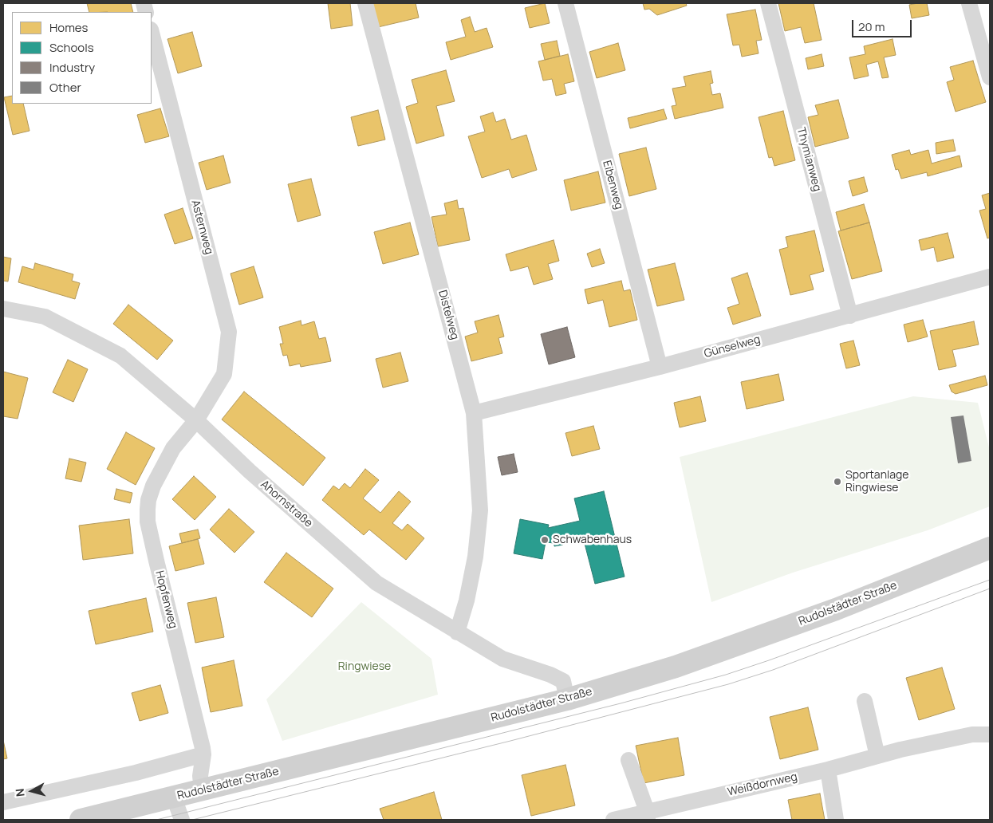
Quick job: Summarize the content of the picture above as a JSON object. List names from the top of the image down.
{
  "streets": {
    "main road": ["Rudolstädter Straße"],
    "street": [
      "Thymianweg",
      "Eibenweg",
      "Asternweg",
      "Distelweg",
      "Günselweg",
      "Ahornstraße",
      "Hopfenweg",
      "Weißdornweg"
    ]
  },
  "crossings": [
    ["Thymianweg", "Günselweg"],
    ["Eibenweg", "Günselweg"],
    ["Asternweg", "Ahornstraße"],
    ["Asternweg", "Hopfenweg"],
    ["Distelweg", "Günselweg"],
    ["Distelweg", "Ahornstraße"],
    ["Ahornstraße", "Hopfenweg"],
    ["Ahornstraße", "Rudolstädter Straße"],
    ["Hopfenweg", "Rudolstädter Straße"]
  ],
  "parks": ["Ringwiese"],
  "places": ["Sportanlage Ringwiese", "Schwabenhaus"],
  "legend": [
    "Homes",
    "Schools",
    "Industry",
    "Other"
  ],
  "scale_bar": "20 m",
  "north": "left"
}
